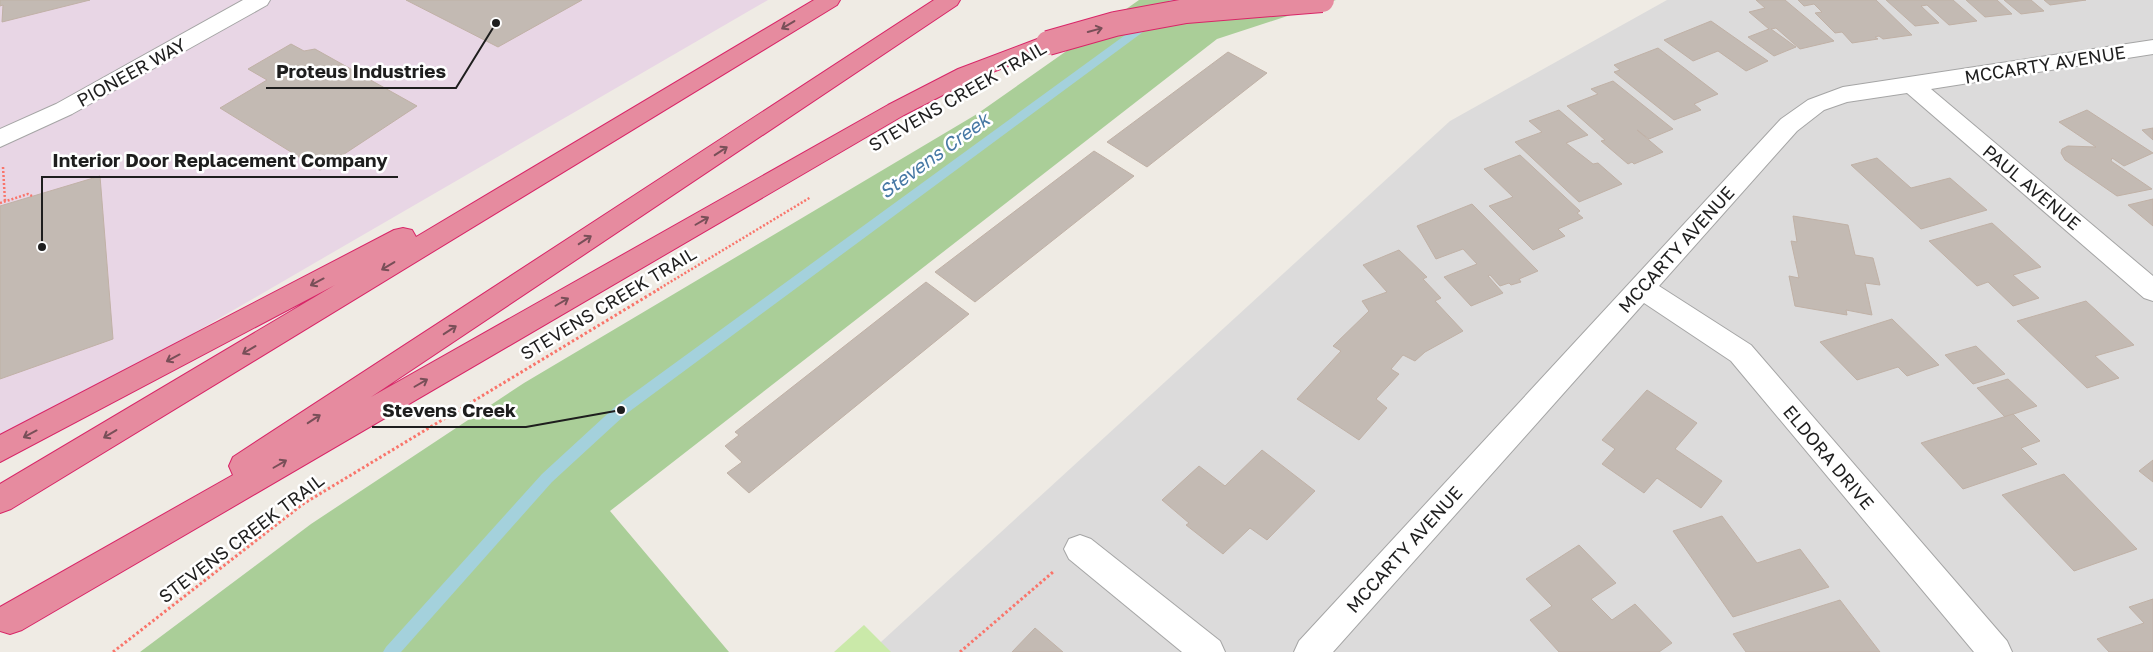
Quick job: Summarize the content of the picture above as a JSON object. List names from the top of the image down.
{
  "streets": {
    "street": [
      "MCCARTY AVENUE",
      "PIONEER WAY",
      "PAUL AVENUE",
      "ELDORA DRIVE"
    ],
    "path": ["STEVENS CREEK TRAIL"]
  },
  "crossings": [
    ["MCCARTY AVENUE", "PAUL AVENUE"],
    ["MCCARTY AVENUE", "ELDORA DRIVE"]
  ],
  "water": ["Stevens Creek"],
  "places": ["Proteus Industries", "Interior Door Replacement Company", "Stevens Creek"]
}
